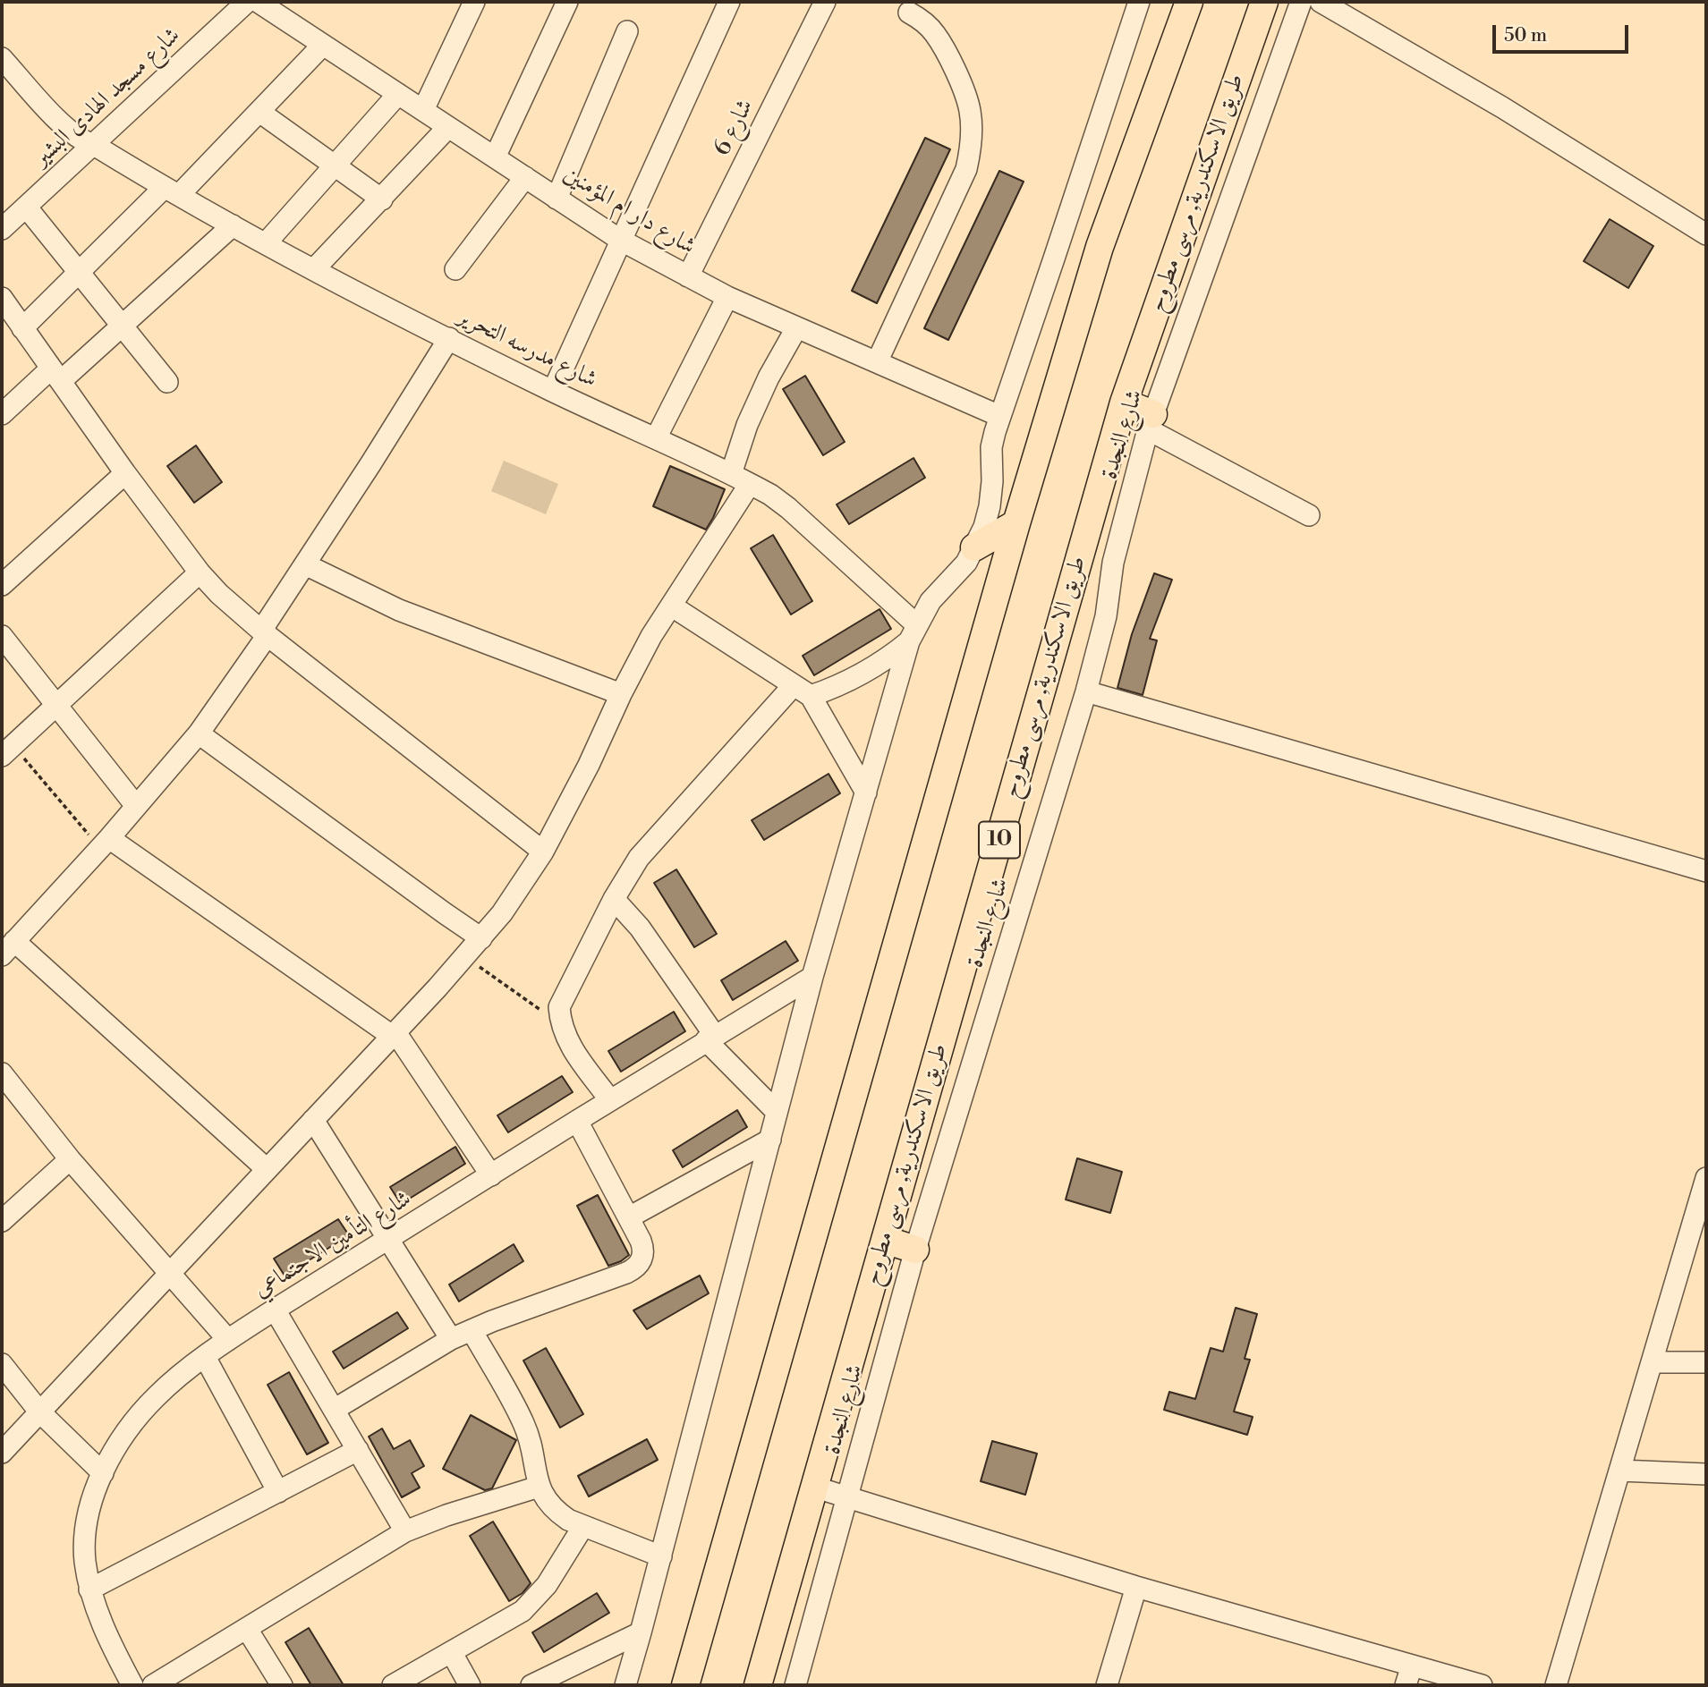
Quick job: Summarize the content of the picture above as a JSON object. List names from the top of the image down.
{
  "streets": {
    "main road": ["طريق الاسكندرية, مرسى مطروح", "10"],
    "street": [
      "شارع مسجد الهادى البشير",
      "شارع 6",
      "شارع دار ام المؤمنين",
      "شارع مدرسه التحرير",
      "شارع النجدة",
      "شارع التأمين الاجتماعي"
    ]
  },
  "crossings": [
    ["شارع مسجد الهادى البشير", "شارع مدرسه التحرير"],
    ["شارع 6", "شارع دار ام المؤمنين"]
  ],
  "scale_bar": "50 m"
}
